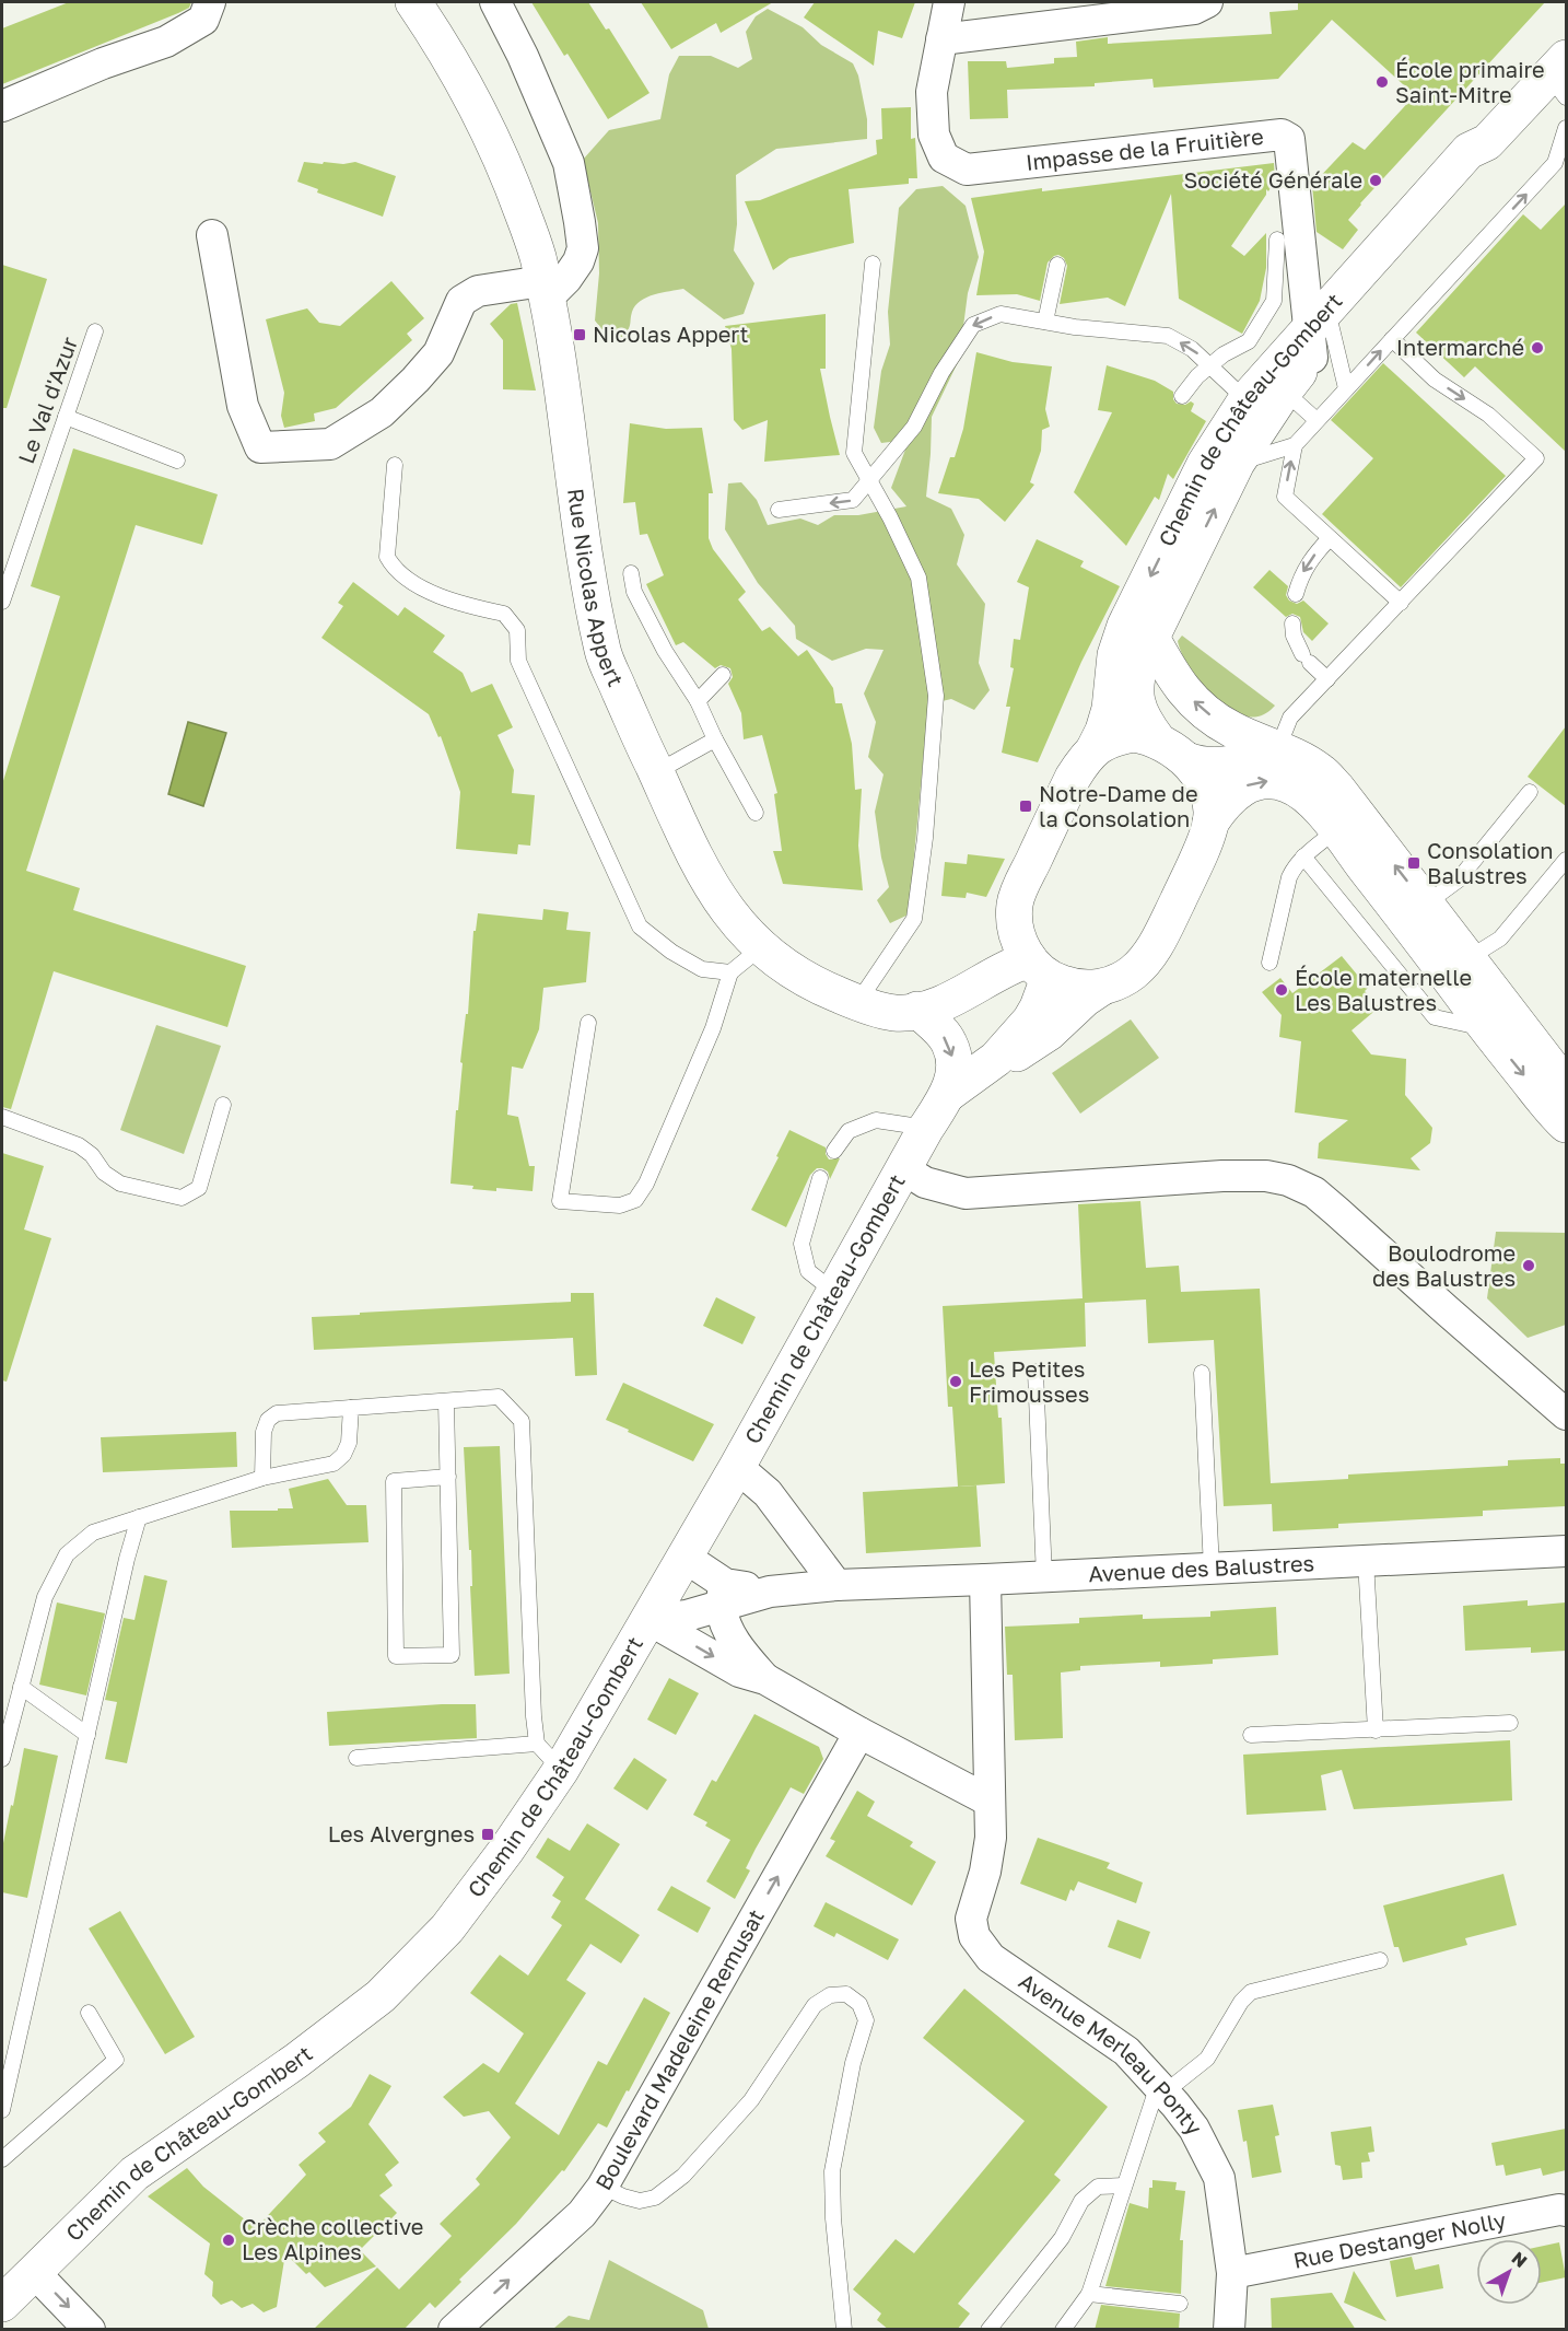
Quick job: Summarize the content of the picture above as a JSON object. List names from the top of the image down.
{
  "streets": {
    "street": [
      "Impasse de la Fruitière",
      "Chemin de Château-Gombert",
      "Rue Nicolas Appert",
      "Avenue des Balustres",
      "Boulevard Madeleine Remusat",
      "Avenue Merleau Ponty",
      "Rue Destanger Nolly"
    ],
    "lane": ["Le Val d'Azur"]
  },
  "crossings": [
    ["Impasse de la Fruitière", "Chemin de Château-Gombert"],
    ["Chemin de Château-Gombert", "Rue Nicolas Appert"],
    ["Chemin de Château-Gombert", "Avenue des Balustres"],
    ["Avenue des Balustres", "Avenue Merleau Ponty"],
    ["Avenue Merleau Ponty", "Rue Destanger Nolly"]
  ],
  "one_way": ["Boulevard Madeleine Remusat"],
  "places": {
    "other": [
      "École primaire Saint-Mitre",
      "Société Générale",
      "Intermarché",
      "École maternelle Les Balustres",
      "Boulodrome des Balustres",
      "Les Petites Frimousses",
      "Crèche collective Les Alpines"
    ],
    "transit": [
      "Nicolas Appert",
      "Notre-Dame de la Consolation",
      "Consolation Balustres",
      "Les Alvergnes"
    ]
  },
  "north": "top right"
}
